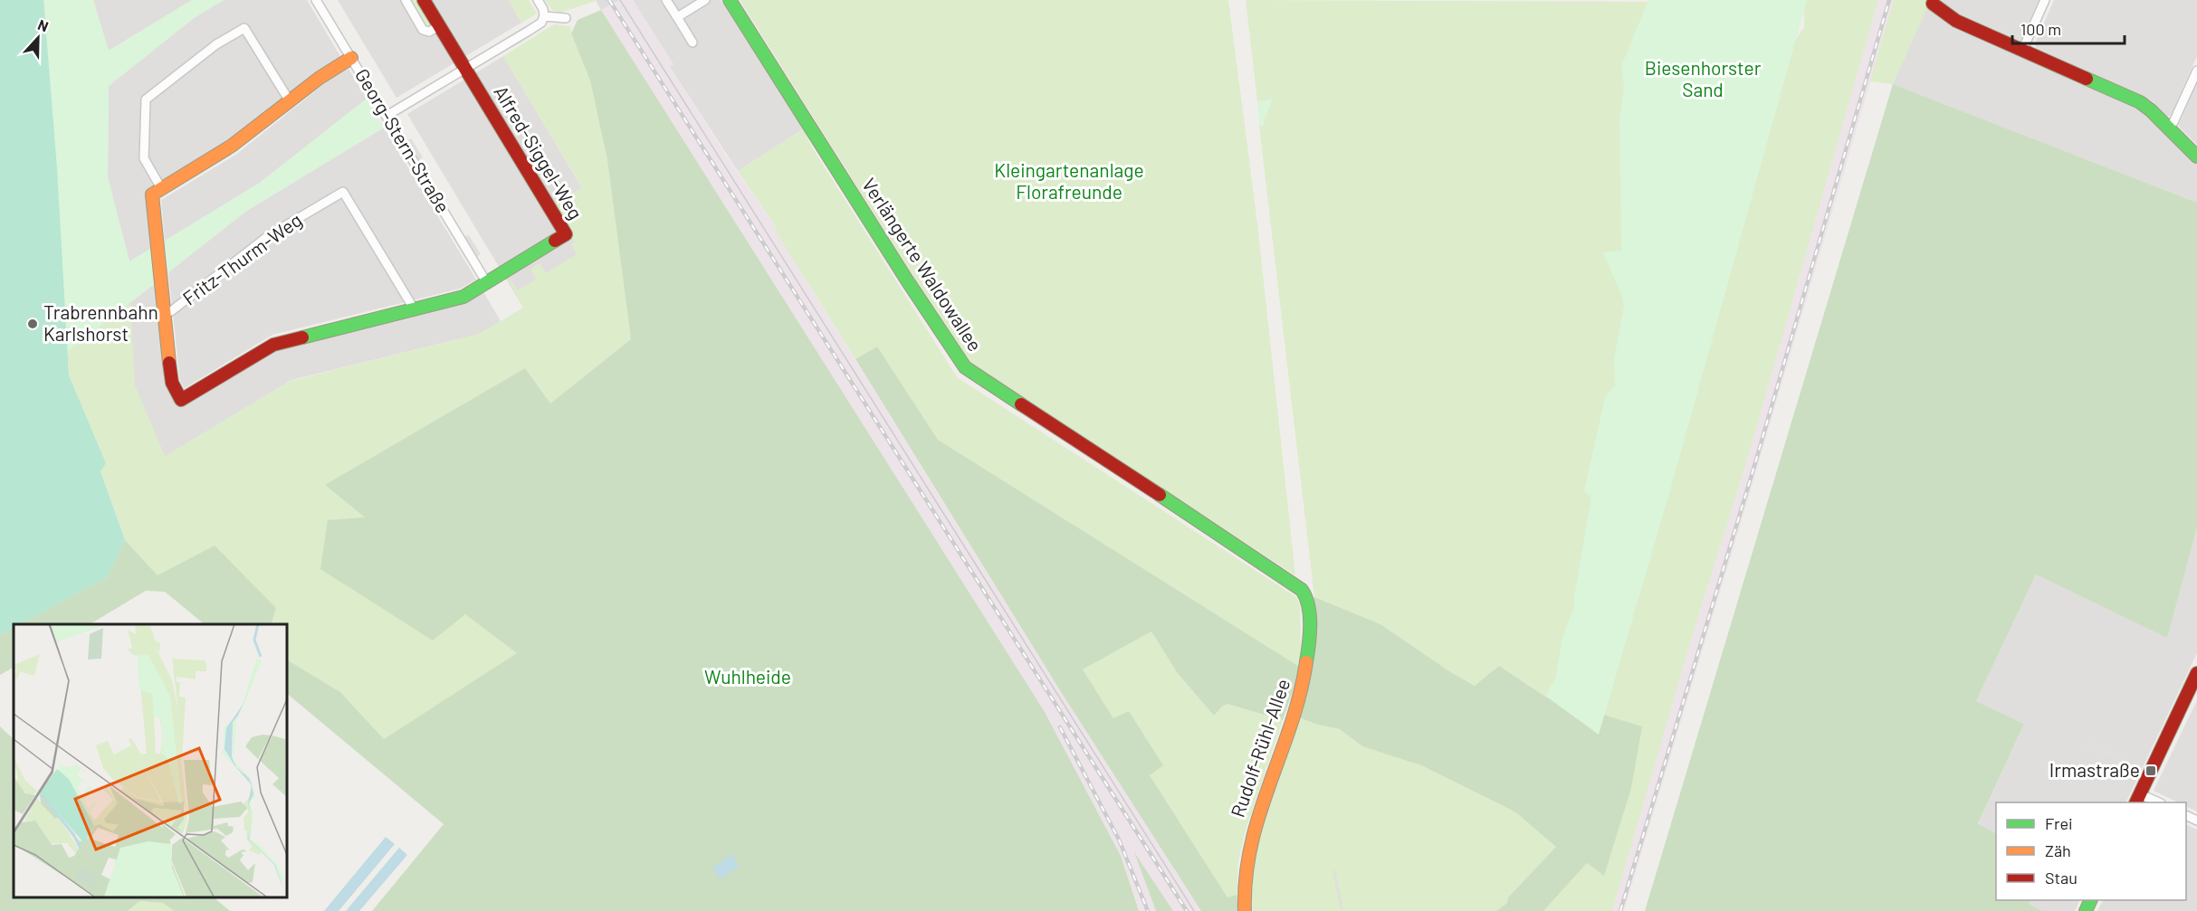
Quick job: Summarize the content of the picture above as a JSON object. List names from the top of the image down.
{
  "streets": {
    "street": [
      "Georg-Stern-Straße",
      "Alfred-Siggel-Weg",
      "Fritz-Thurm-Weg",
      "Verlängerte Waldowallee",
      "Rudolf-Rühl-Allee"
    ]
  },
  "crossings": [
    ["Georg-Stern-Straße", "Alfred-Siggel-Weg"],
    ["Verlängerte Waldowallee", "Rudolf-Rühl-Allee"]
  ],
  "parks": ["Biesenhorster Sand", "Kleingartenanlage Florafreunde", "Wuhlheide"],
  "places": {
    "other": ["Trabrennbahn Karlshorst"],
    "transit": ["Irmastraße"]
  },
  "legend": ["Frei", "Zäh", "Stau"],
  "scale_bar": "100 m",
  "north": "top"
}
